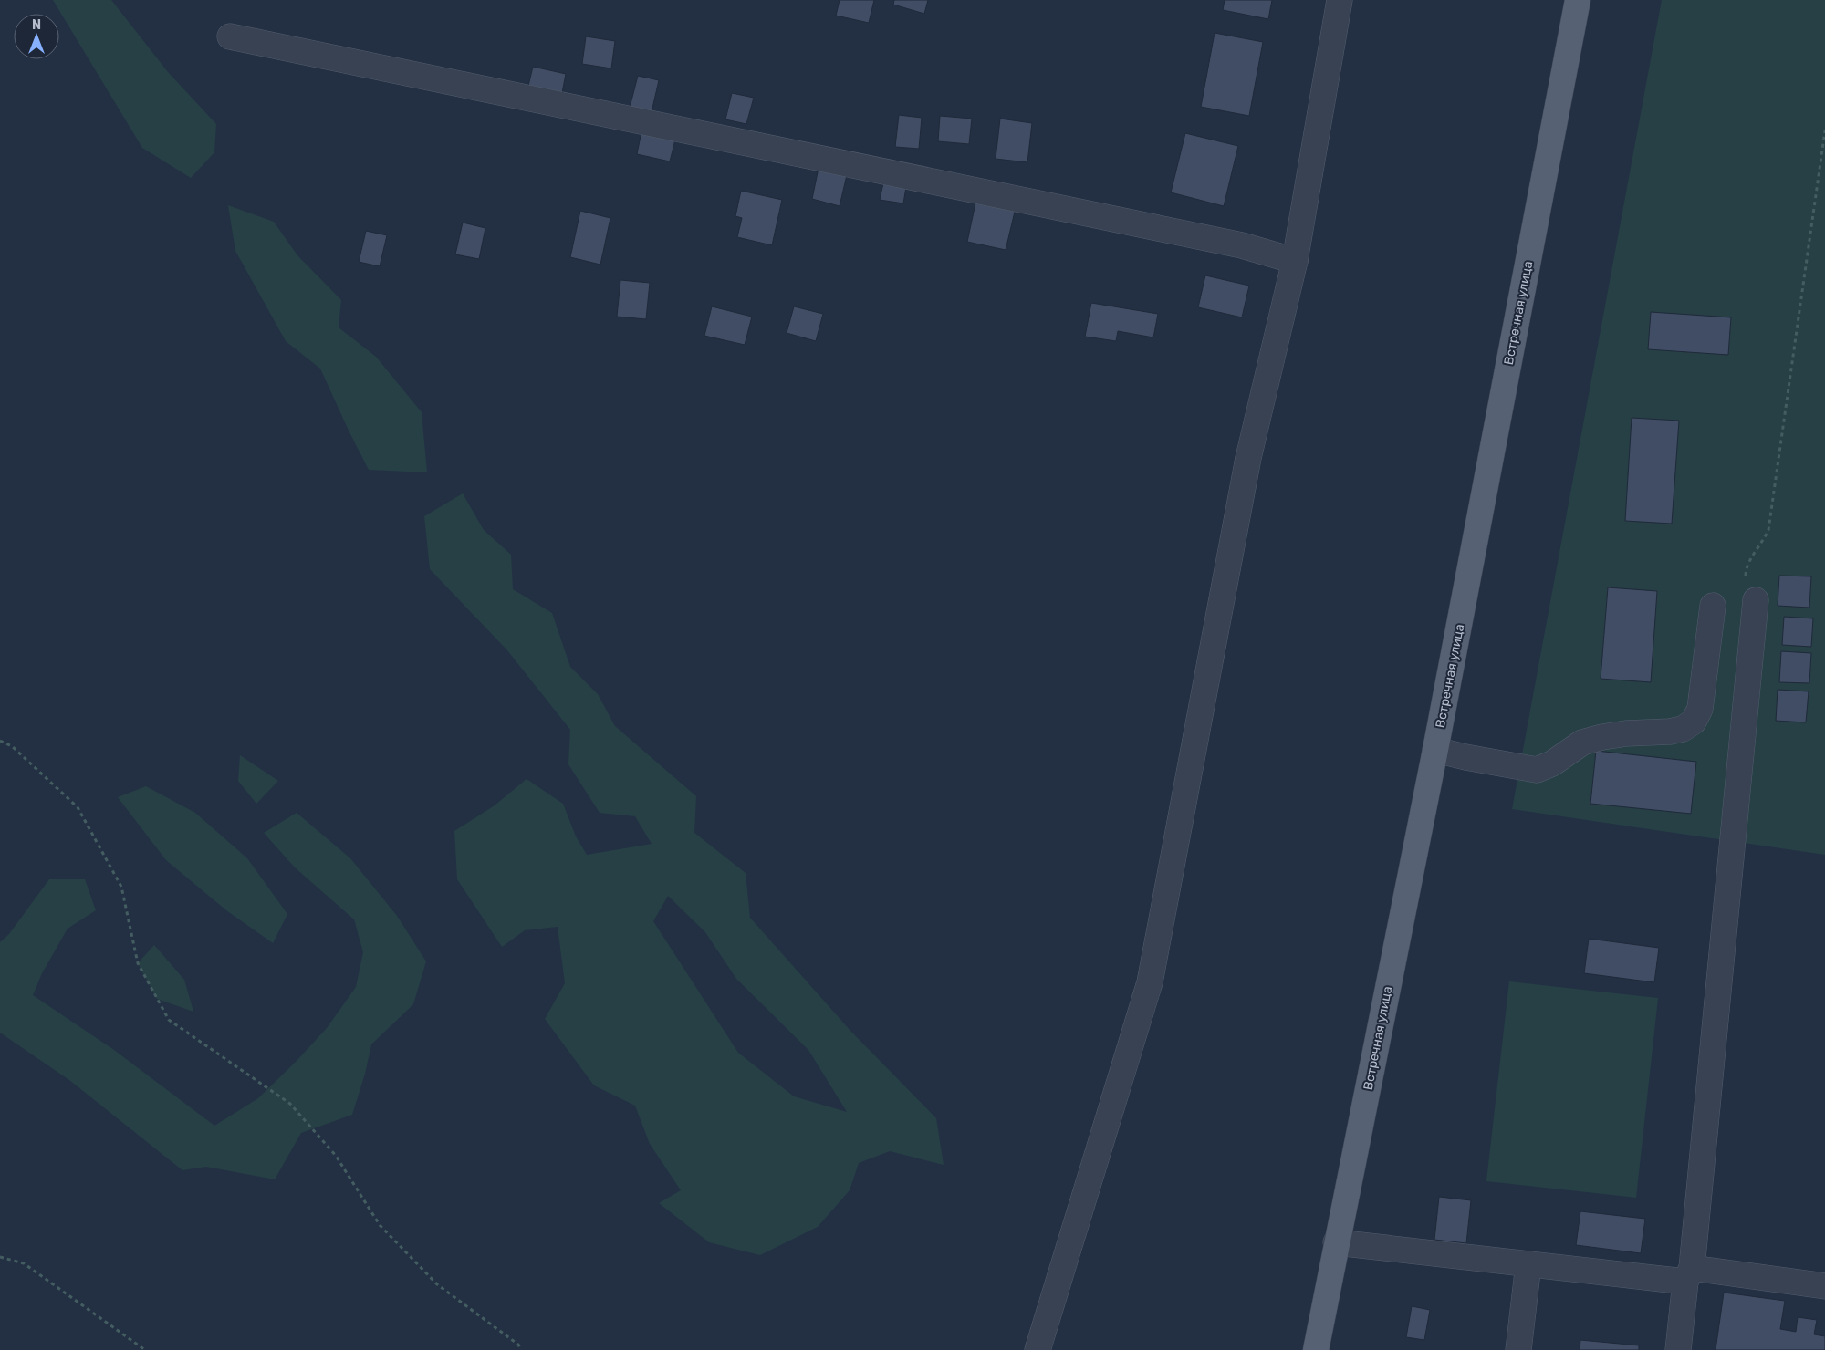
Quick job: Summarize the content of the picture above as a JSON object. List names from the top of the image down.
{
  "streets": {
    "main road": ["Встречная улица"]
  },
  "north": "top"
}
